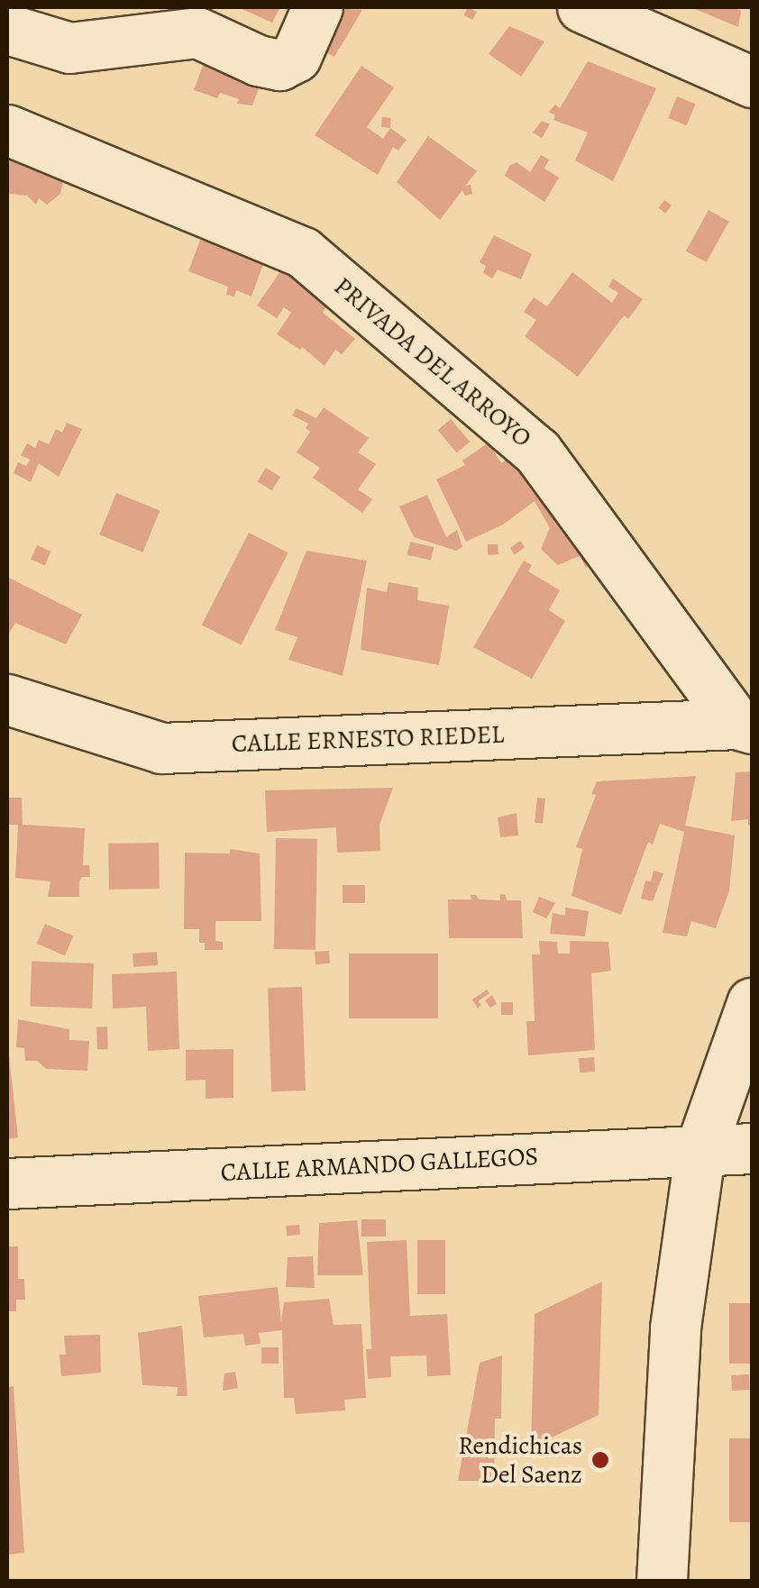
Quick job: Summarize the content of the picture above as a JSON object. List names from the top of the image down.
{
  "streets": {
    "street": ["PRIVADA DEL ARROYO", "CALLE ERNESTO RIEDEL", "CALLE ARMANDO GALLEGOS"]
  },
  "crossings": [
    ["PRIVADA DEL ARROYO", "CALLE ERNESTO RIEDEL"]
  ],
  "places": ["Rendichicas Del Saenz"]
}
